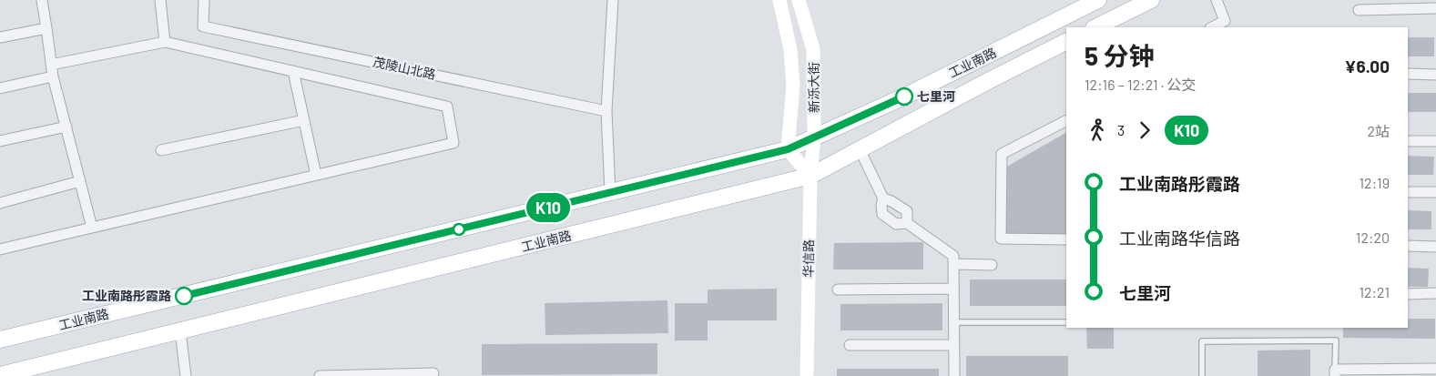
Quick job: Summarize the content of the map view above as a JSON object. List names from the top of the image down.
{
  "streets": {
    "main road": ["工业南路", "新泺大街", "华信路"],
    "street": ["茂陵山北路"]
  },
  "crossings": [
    ["工业南路", "新泺大街"],
    ["工业南路", "华信路"],
    ["新泺大街", "华信路"]
  ],
  "places": ["七里河", "工业南路彤霞路"],
  "lines": ["bus line K10"],
  "page": {
    "on_map": "K10",
    "heading": ["5 分钟", "12:16 – 12:21 · 公交", "¥6.00"],
    "legs": ["3", "K10", "2站"],
    "list": [
      {
        "name": "工业南路彤霞路",
        "value": "12:19"
      },
      {
        "name": "工业南路华信路",
        "value": "12:20"
      },
      {
        "name": "七里河",
        "value": "12:21"
      }
    ]
  }
}
